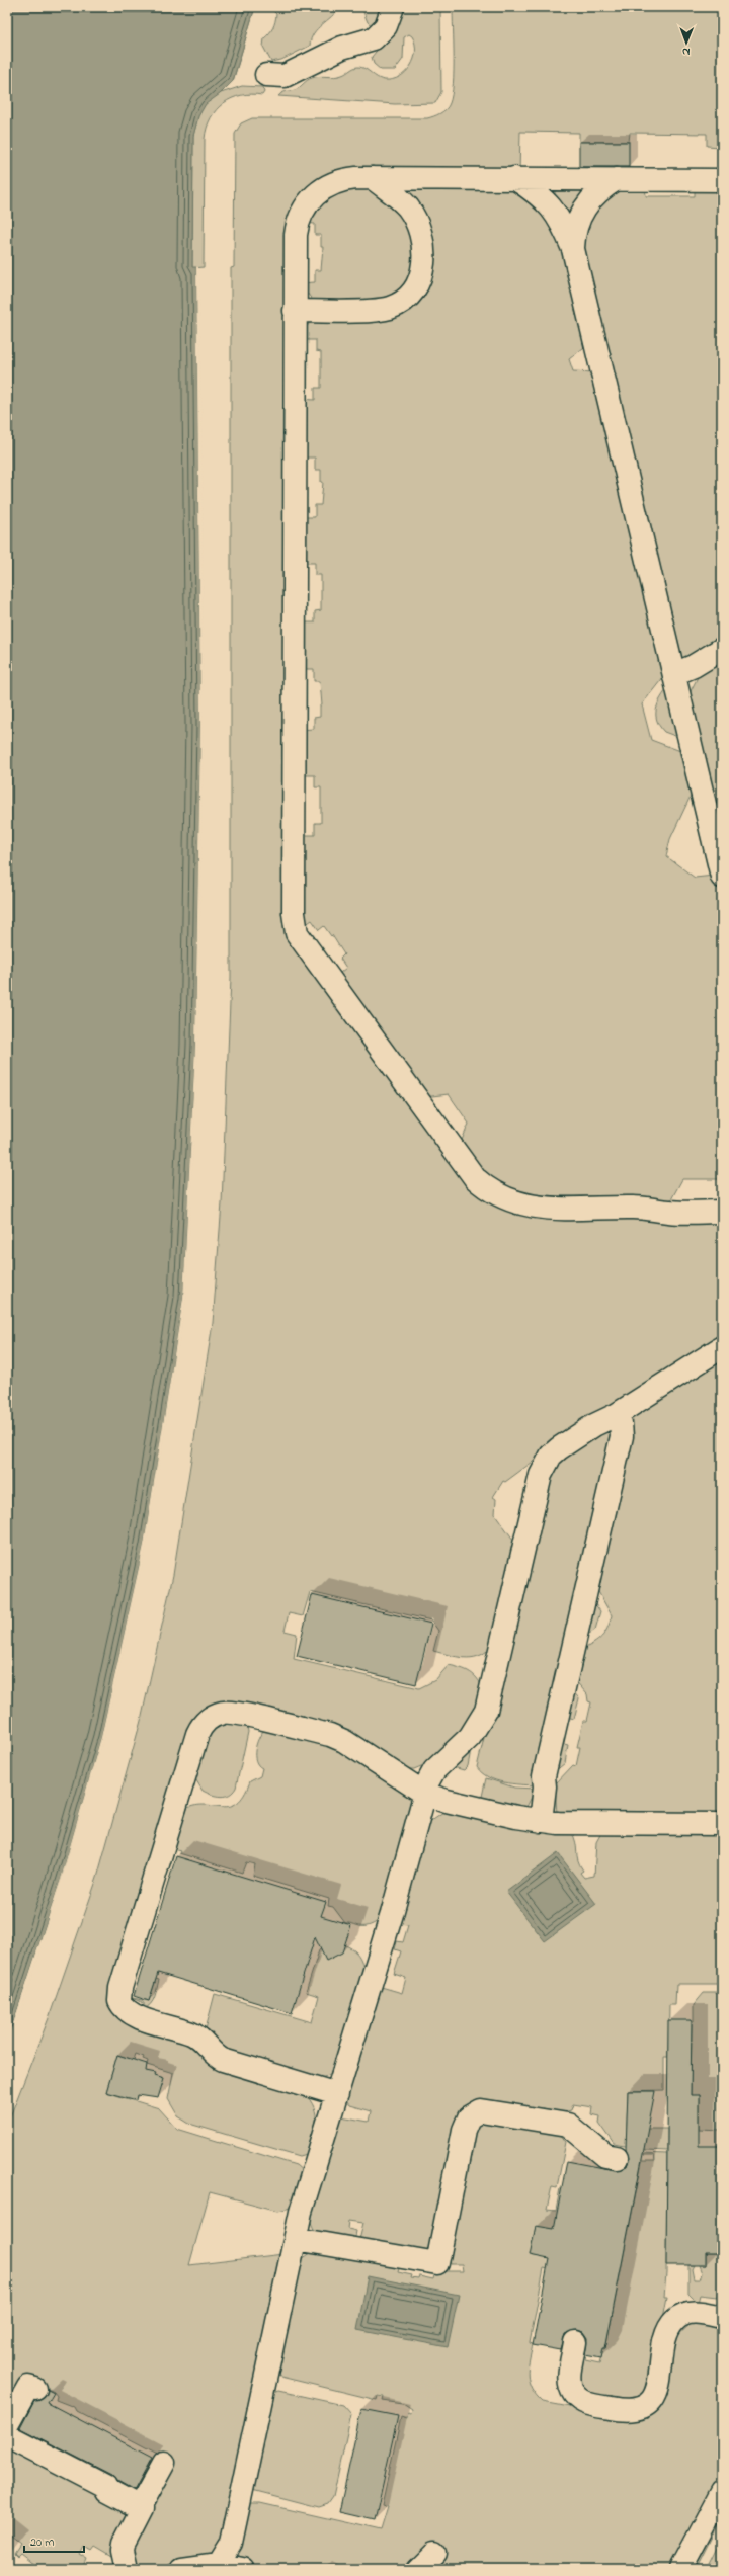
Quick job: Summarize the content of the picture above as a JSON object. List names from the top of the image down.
{
  "scale_bar": "20 m",
  "north": "bottom"
}
